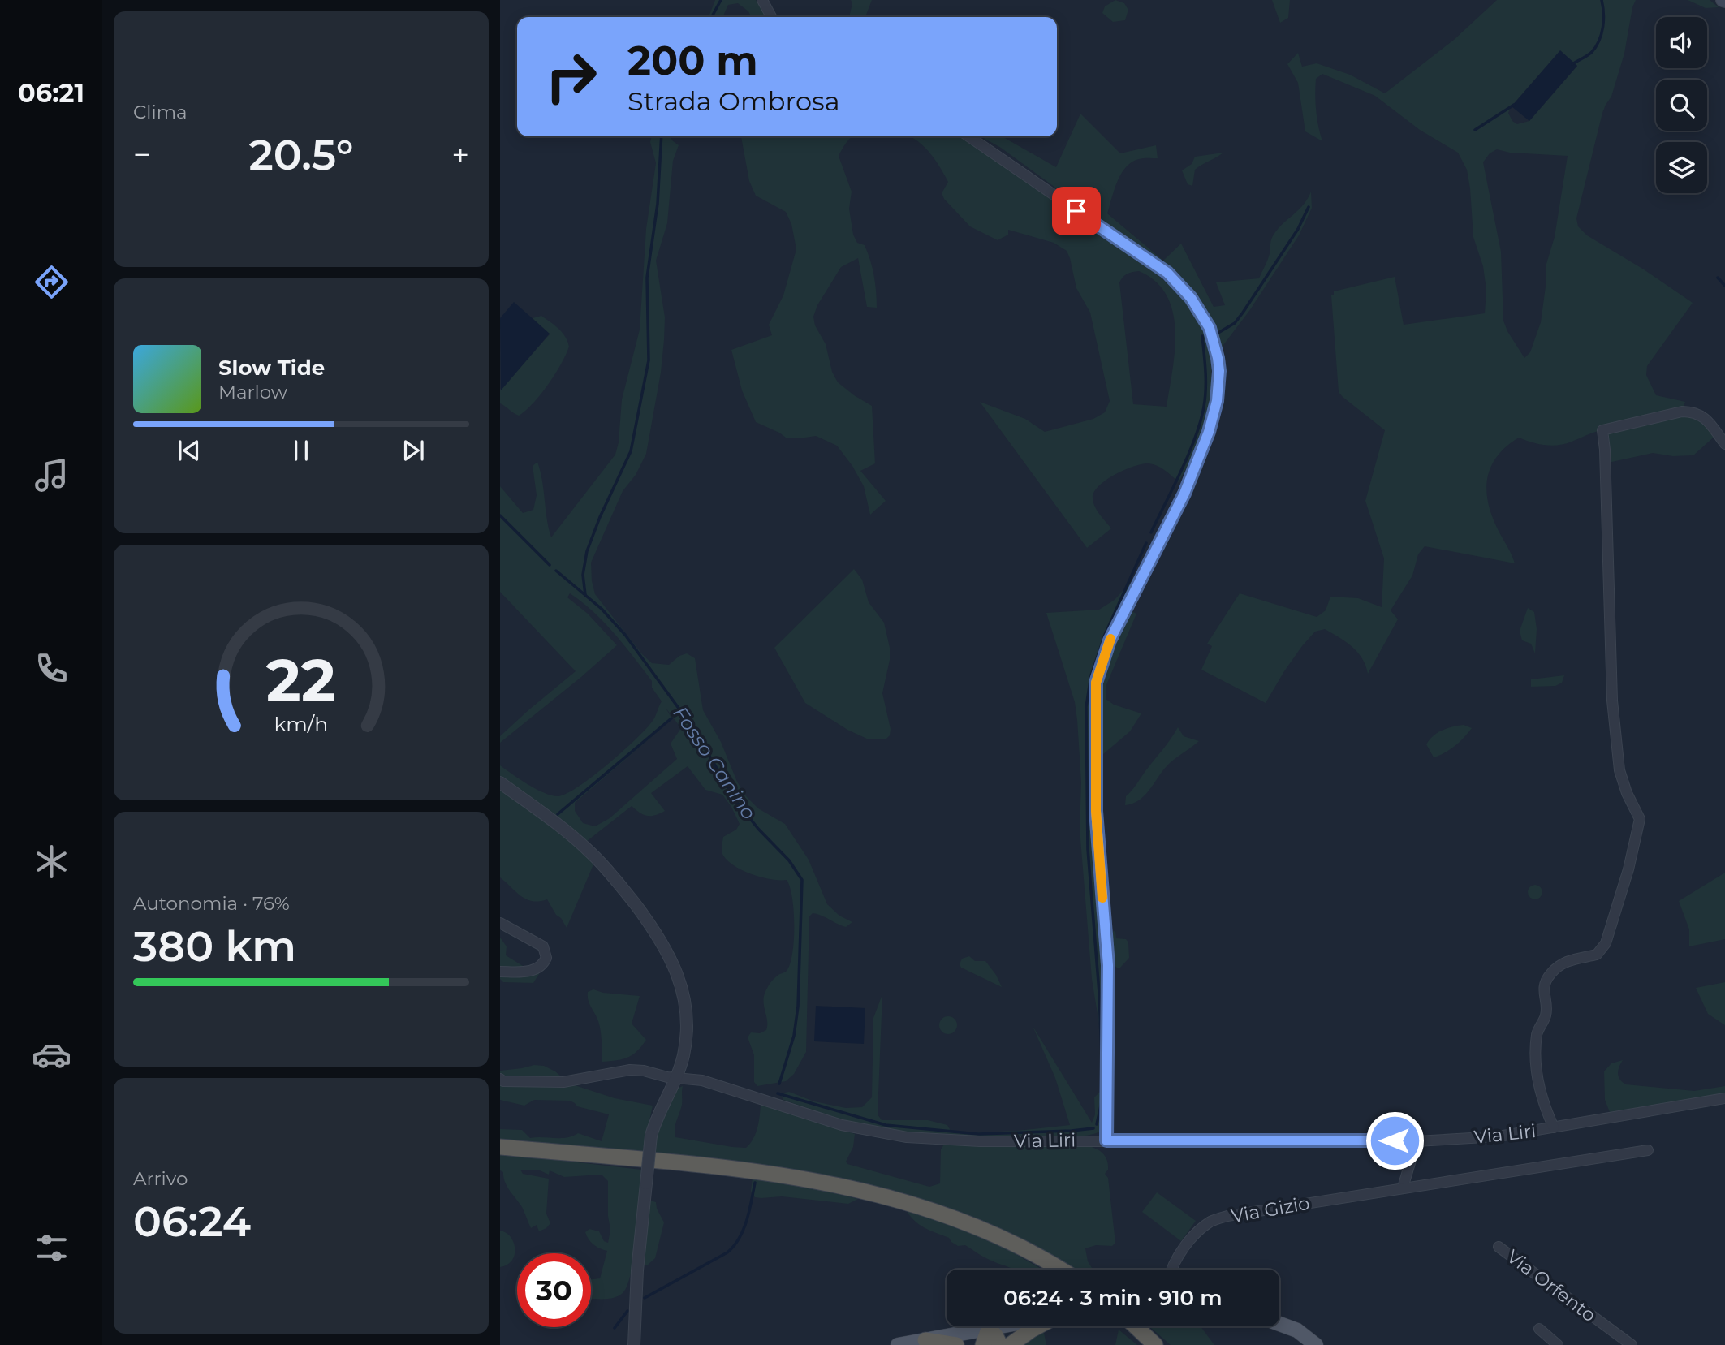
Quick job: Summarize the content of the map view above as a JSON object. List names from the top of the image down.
{
  "streets": {
    "street": ["Via Liri", "Via Gizio", "Via Orfento"]
  },
  "water": ["Fosso Canino"],
  "page": {
    "tabs": "06:21",
    "tile": [
      "Clima",
      ["Autonomia · 76%", "380 km"],
      ["Arrivo", "06:24"]
    ],
    "turn": ["200 m", "Strada Ombrosa"],
    "heat": ["−", "20.5°", "+"],
    "song": ["Slow Tide", "Marlow"],
    "limit": "30",
    "trip": "06:24 · 3 min · 910 m",
    "gauge": ["22", "km/h"]
  }
}
